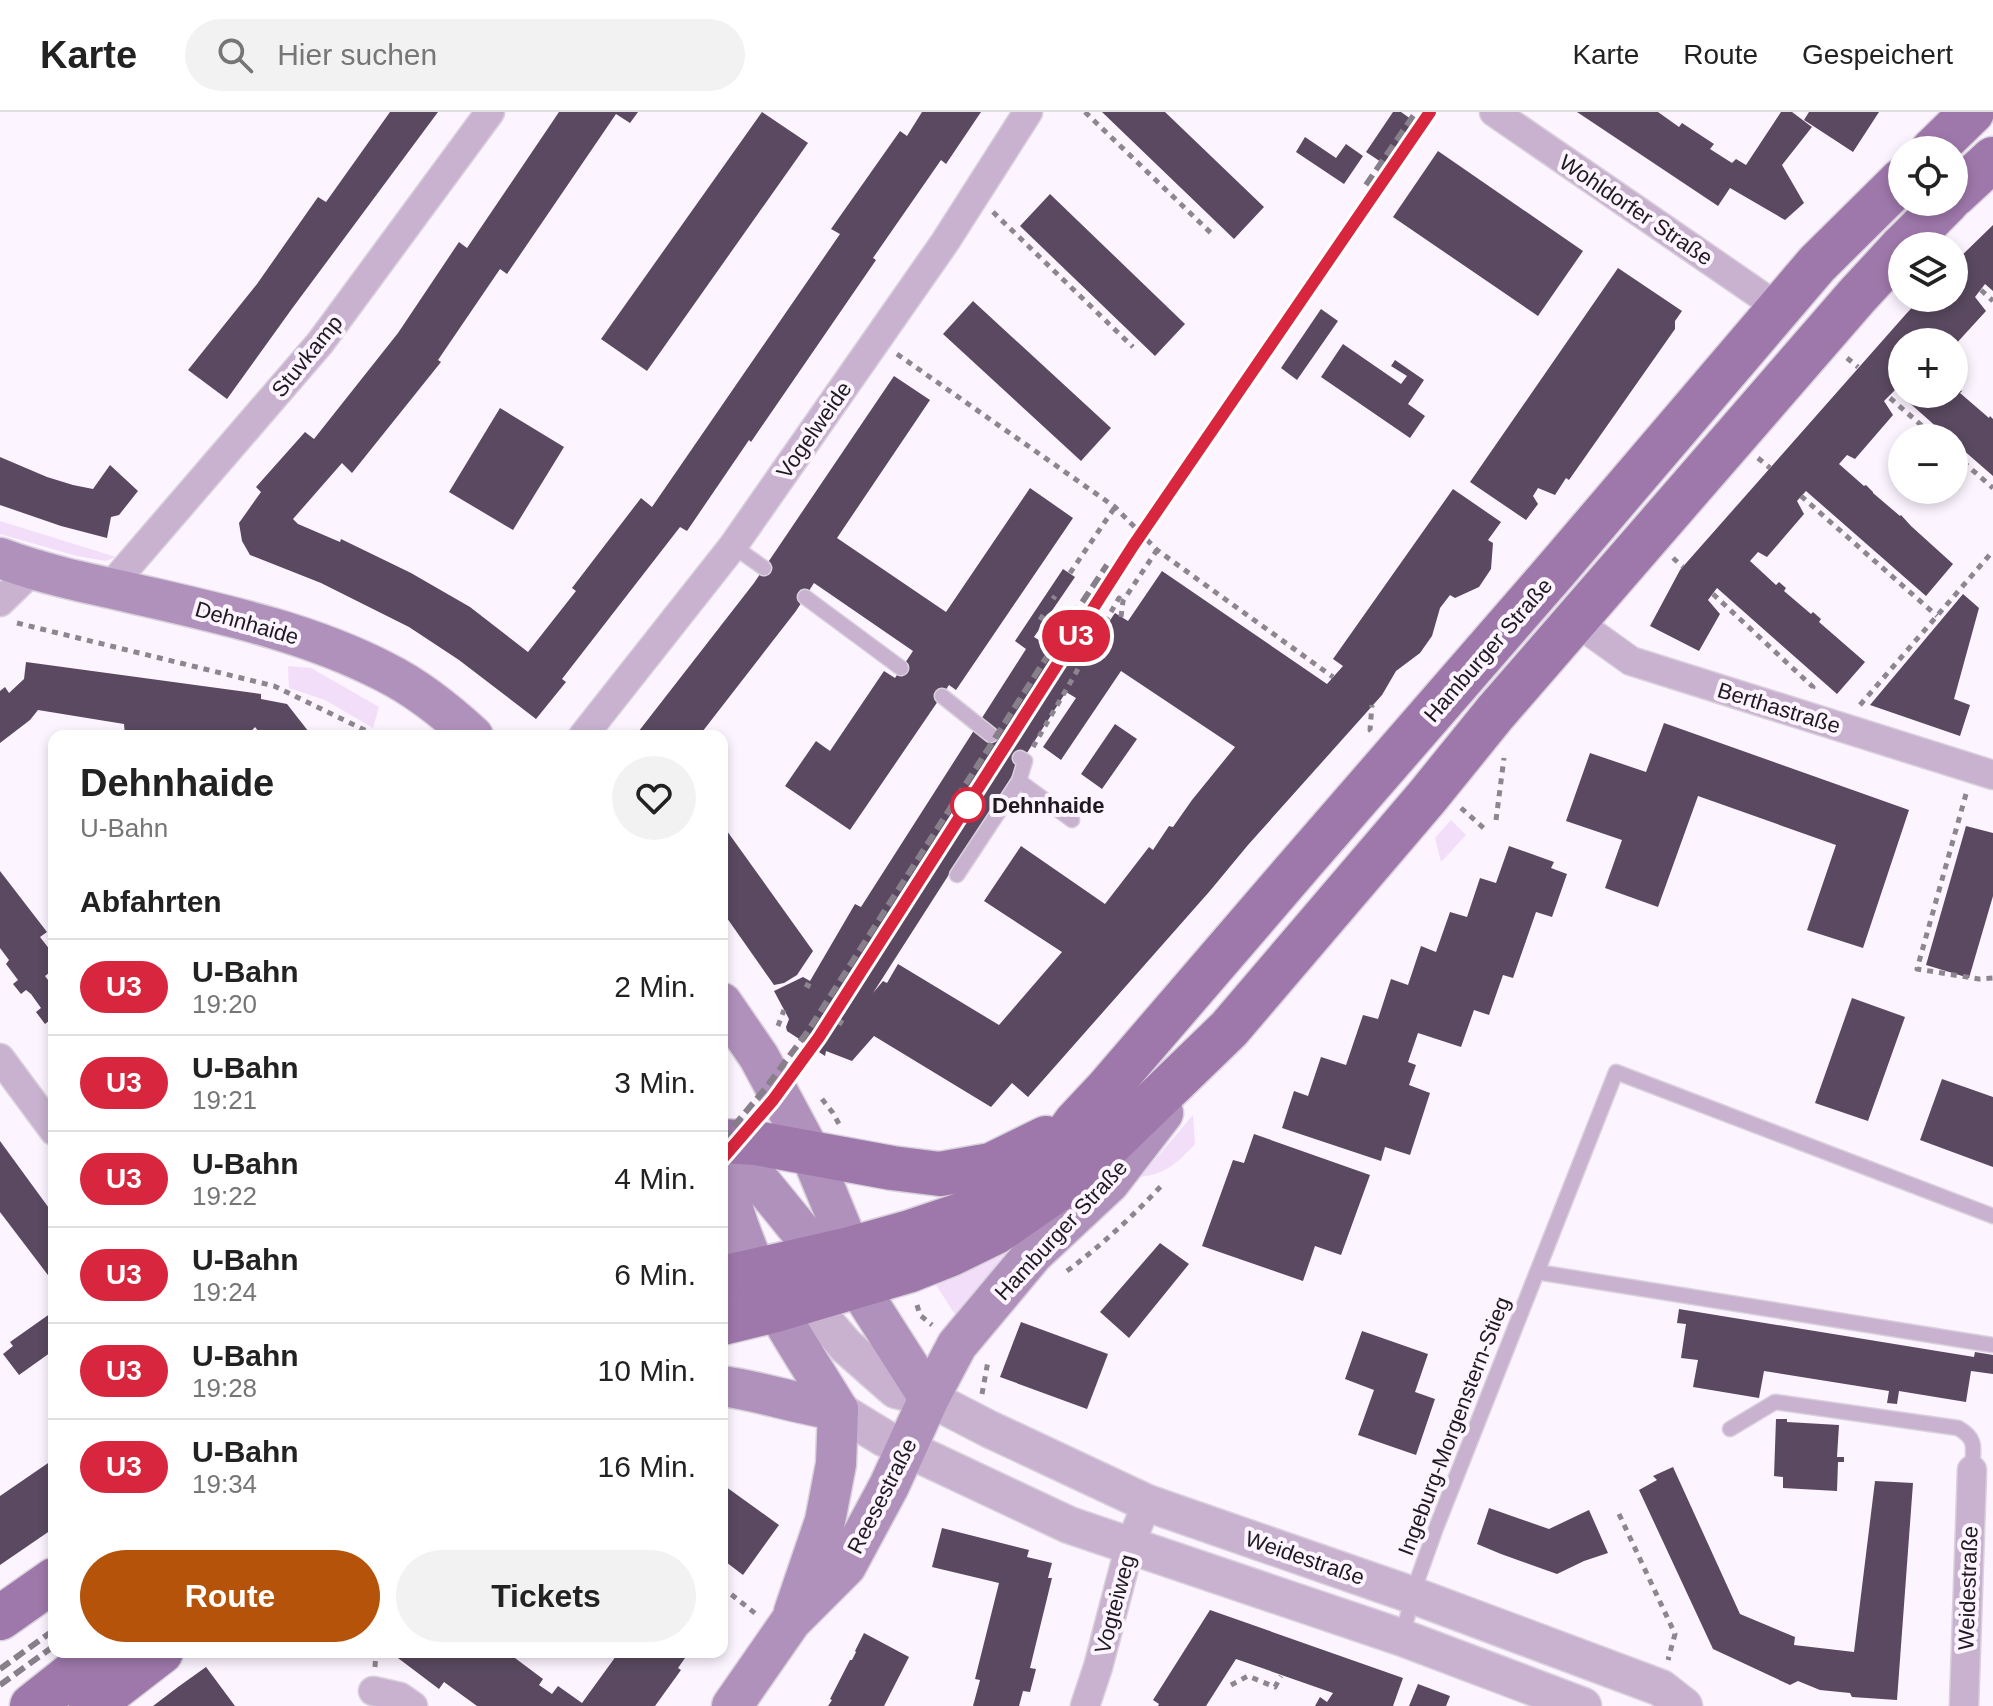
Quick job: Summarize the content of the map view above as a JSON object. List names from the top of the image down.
{
  "streets": {
    "main road": ["Dehnhaide", "Hamburger Straße", "Reesestraße"],
    "street": [
      "Wohldorfer Straße",
      "Stuvkamp",
      "Vogelweide",
      "Berthastraße",
      "Weidestraße",
      "Vogteiweg"
    ],
    "lane": ["Ingeburg-Morgenstern-Stieg"]
  },
  "crossings": [
    ["Wohldorfer Straße", "Hamburger Straße"],
    ["Stuvkamp", "Dehnhaide"],
    ["Hamburger Straße", "Berthastraße"],
    ["Hamburger Straße", "Reesestraße"],
    ["Hamburger Straße", "Weidestraße"],
    ["Ingeburg-Morgenstern-Stieg", "Weidestraße"],
    ["Reesestraße", "Weidestraße"],
    ["Weidestraße", "Vogteiweg"]
  ],
  "places": ["Dehnhaide"],
  "lines": ["metro line U3"],
  "page": {
    "header": "Karte",
    "search": "Hier suchen",
    "nav": ["Karte", "Route", "Gespeichert"],
    "on_map": "U3",
    "map_buttons": ["+", "−"],
    "heading": [
      ["Dehnhaide", "U-Bahn"],
      "Abfahrten"
    ],
    "list": [
      {
        "mark": "U3",
        "name": "U-Bahn",
        "note": "19:20",
        "value": "2 Min."
      },
      {
        "mark": "U3",
        "name": "U-Bahn",
        "note": "19:21",
        "value": "3 Min."
      },
      {
        "mark": "U3",
        "name": "U-Bahn",
        "note": "19:22",
        "value": "4 Min."
      },
      {
        "mark": "U3",
        "name": "U-Bahn",
        "note": "19:24",
        "value": "6 Min."
      },
      {
        "mark": "U3",
        "name": "U-Bahn",
        "note": "19:28",
        "value": "10 Min."
      },
      {
        "mark": "U3",
        "name": "U-Bahn",
        "note": "19:34",
        "value": "16 Min."
      }
    ],
    "buttons": ["Route", "Tickets"]
  }
}
